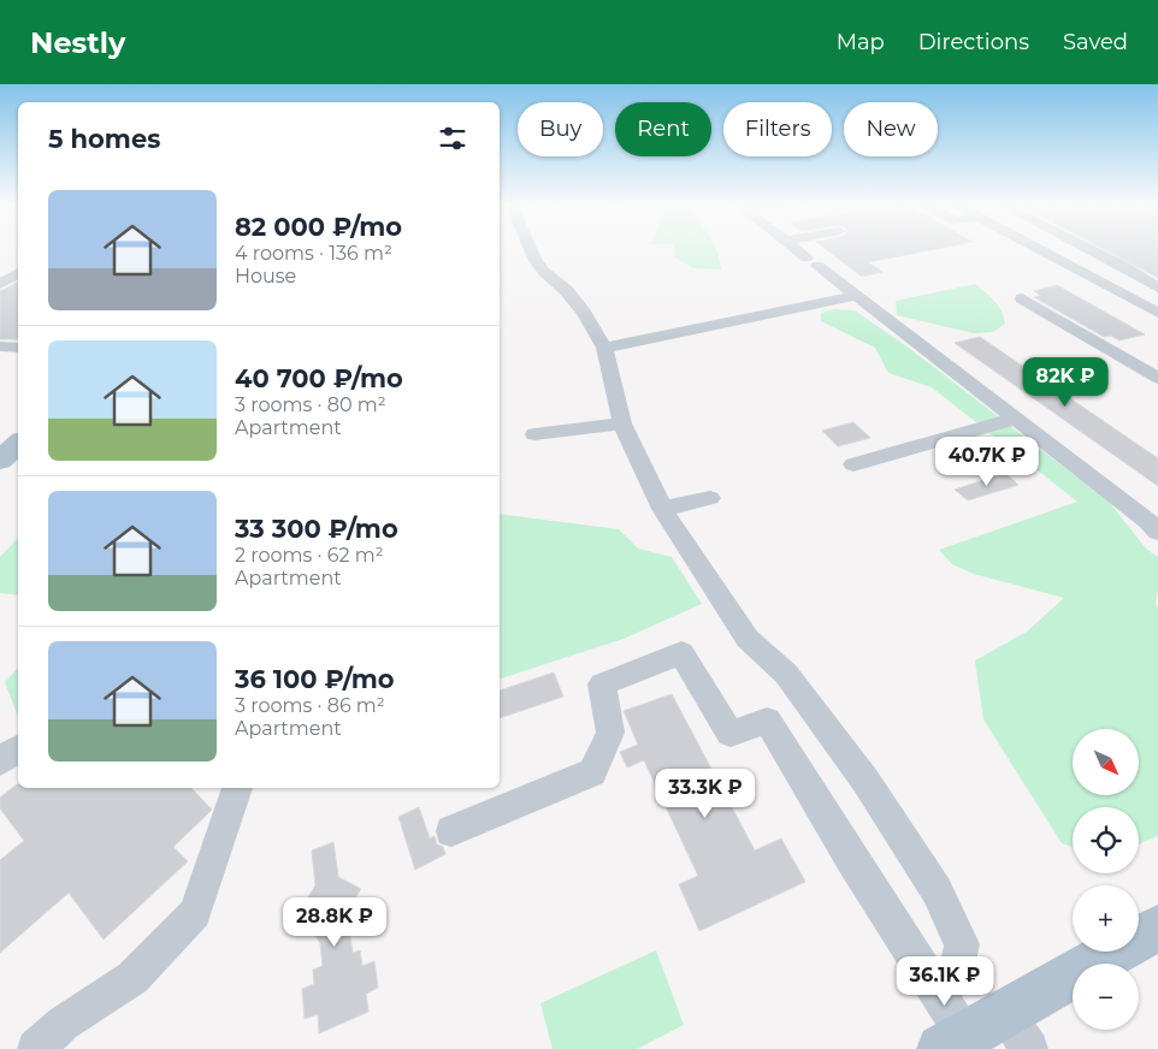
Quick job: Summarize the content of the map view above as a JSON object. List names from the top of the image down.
{
  "north": "bottom right",
  "page": {
    "header": "Nestly",
    "nav": ["Map", "Directions", "Saved"],
    "chip": [
      "Buy",
      "Rent",
      "Filters",
      "New"
    ],
    "heading": "5 homes",
    "list": [
      {
        "name": "82 000 ₽/mo",
        "note": "4 rooms · 136 m² · House"
      },
      {
        "name": "40 700 ₽/mo",
        "note": "3 rooms · 80 m² · Apartment"
      },
      {
        "name": "33 300 ₽/mo",
        "note": "2 rooms · 62 m² · Apartment"
      },
      {
        "name": "36 100 ₽/mo",
        "note": "3 rooms · 86 m² · Apartment"
      }
    ],
    "price": [
      "82K ₽",
      "40.7K ₽",
      "33.3K ₽",
      "28.8K ₽",
      "36.1K ₽"
    ],
    "map_buttons": ["+", "−"]
  }
}
